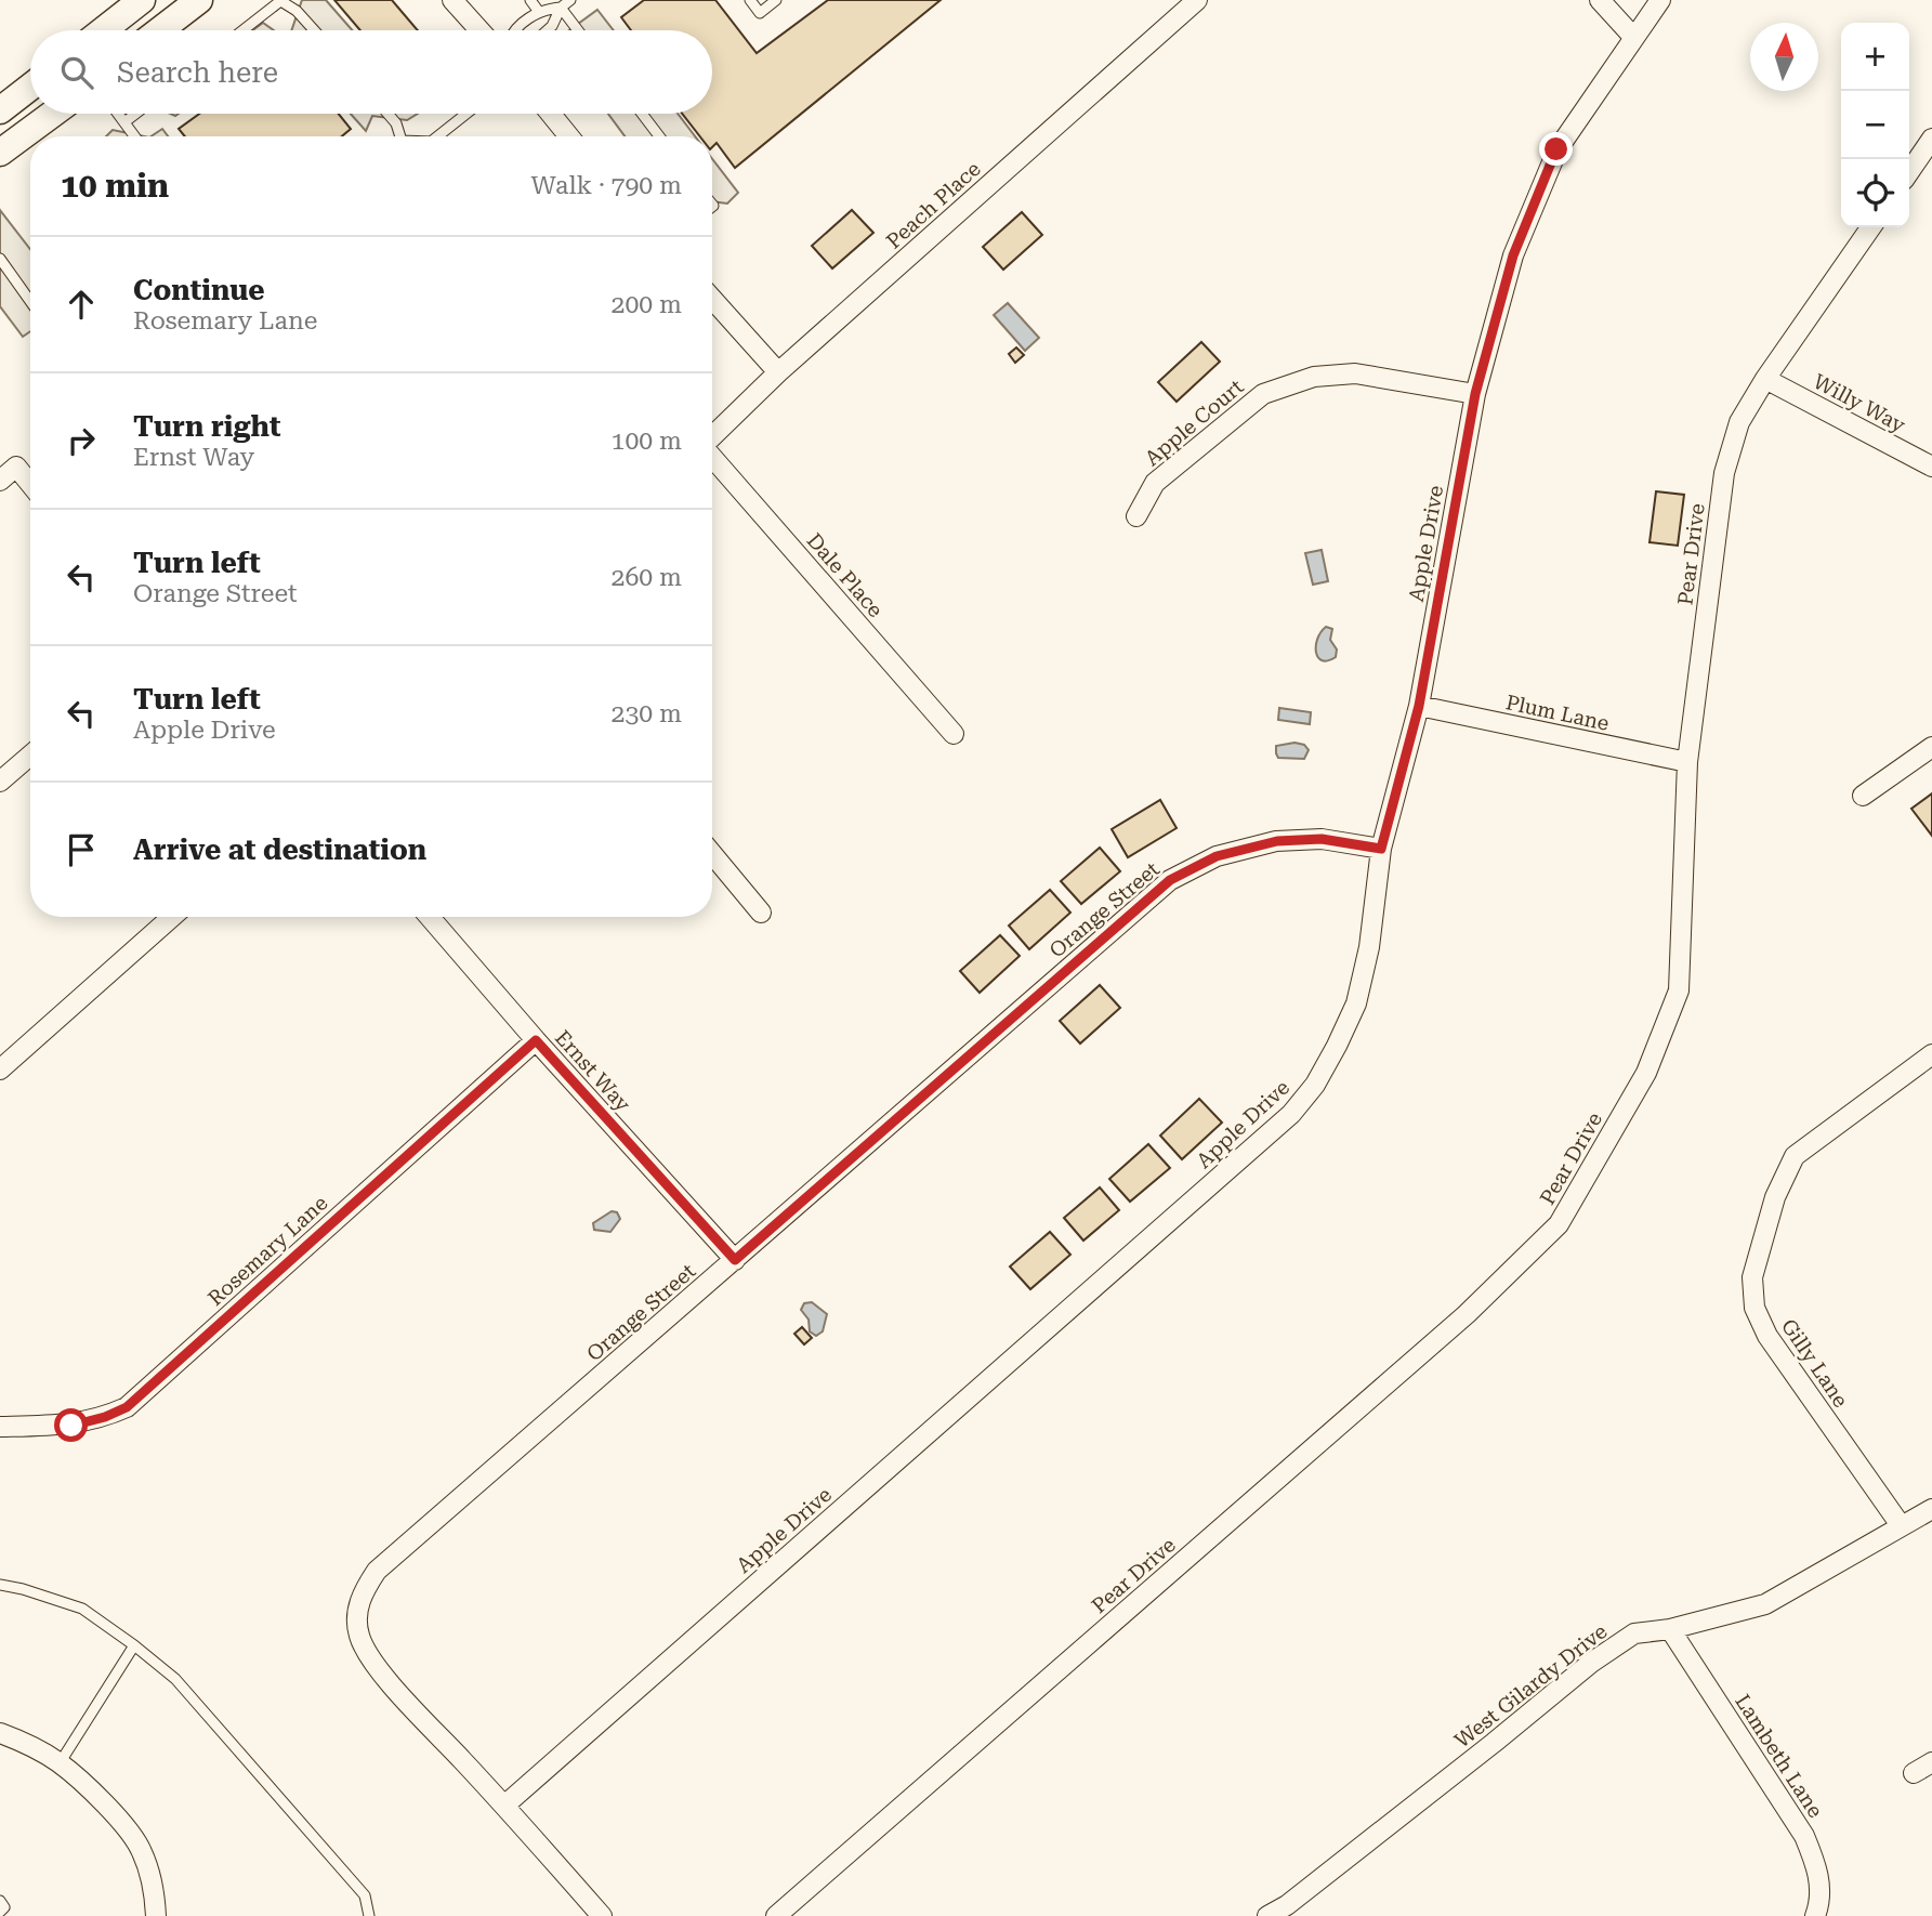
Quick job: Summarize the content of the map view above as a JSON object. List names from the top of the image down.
{
  "streets": {
    "street": [
      "Peach Place",
      "Willy Way",
      "Apple Court",
      "Apple Drive",
      "Pear Drive",
      "Dale Place",
      "Plum Lane",
      "Orange Street",
      "Ernst Way",
      "Rosemary Lane",
      "Gilly Lane",
      "West Gilardy Drive",
      "Lambeth Lane"
    ]
  },
  "crossings": [
    ["Willy Way", "Pear Drive"],
    ["Apple Court", "Apple Drive"],
    ["Apple Drive", "Plum Lane"],
    ["Apple Drive", "Orange Street"],
    ["Pear Drive", "Plum Lane"],
    ["Orange Street", "Ernst Way"],
    ["Ernst Way", "Rosemary Lane"],
    ["Gilly Lane", "West Gilardy Drive"],
    ["West Gilardy Drive", "Lambeth Lane"]
  ],
  "north": "top",
  "page": {
    "map_buttons": ["+", "−"],
    "search": "Search here",
    "heading": ["10 min", "Walk · 790 m"],
    "list": [
      ["Continue", "Rosemary Lane", "200 m"],
      ["Turn right", "Ernst Way", "100 m"],
      ["Turn left", "Orange Street", "260 m"],
      ["Turn left", "Apple Drive", "230 m"],
      "Arrive at destination"
    ]
  }
}
